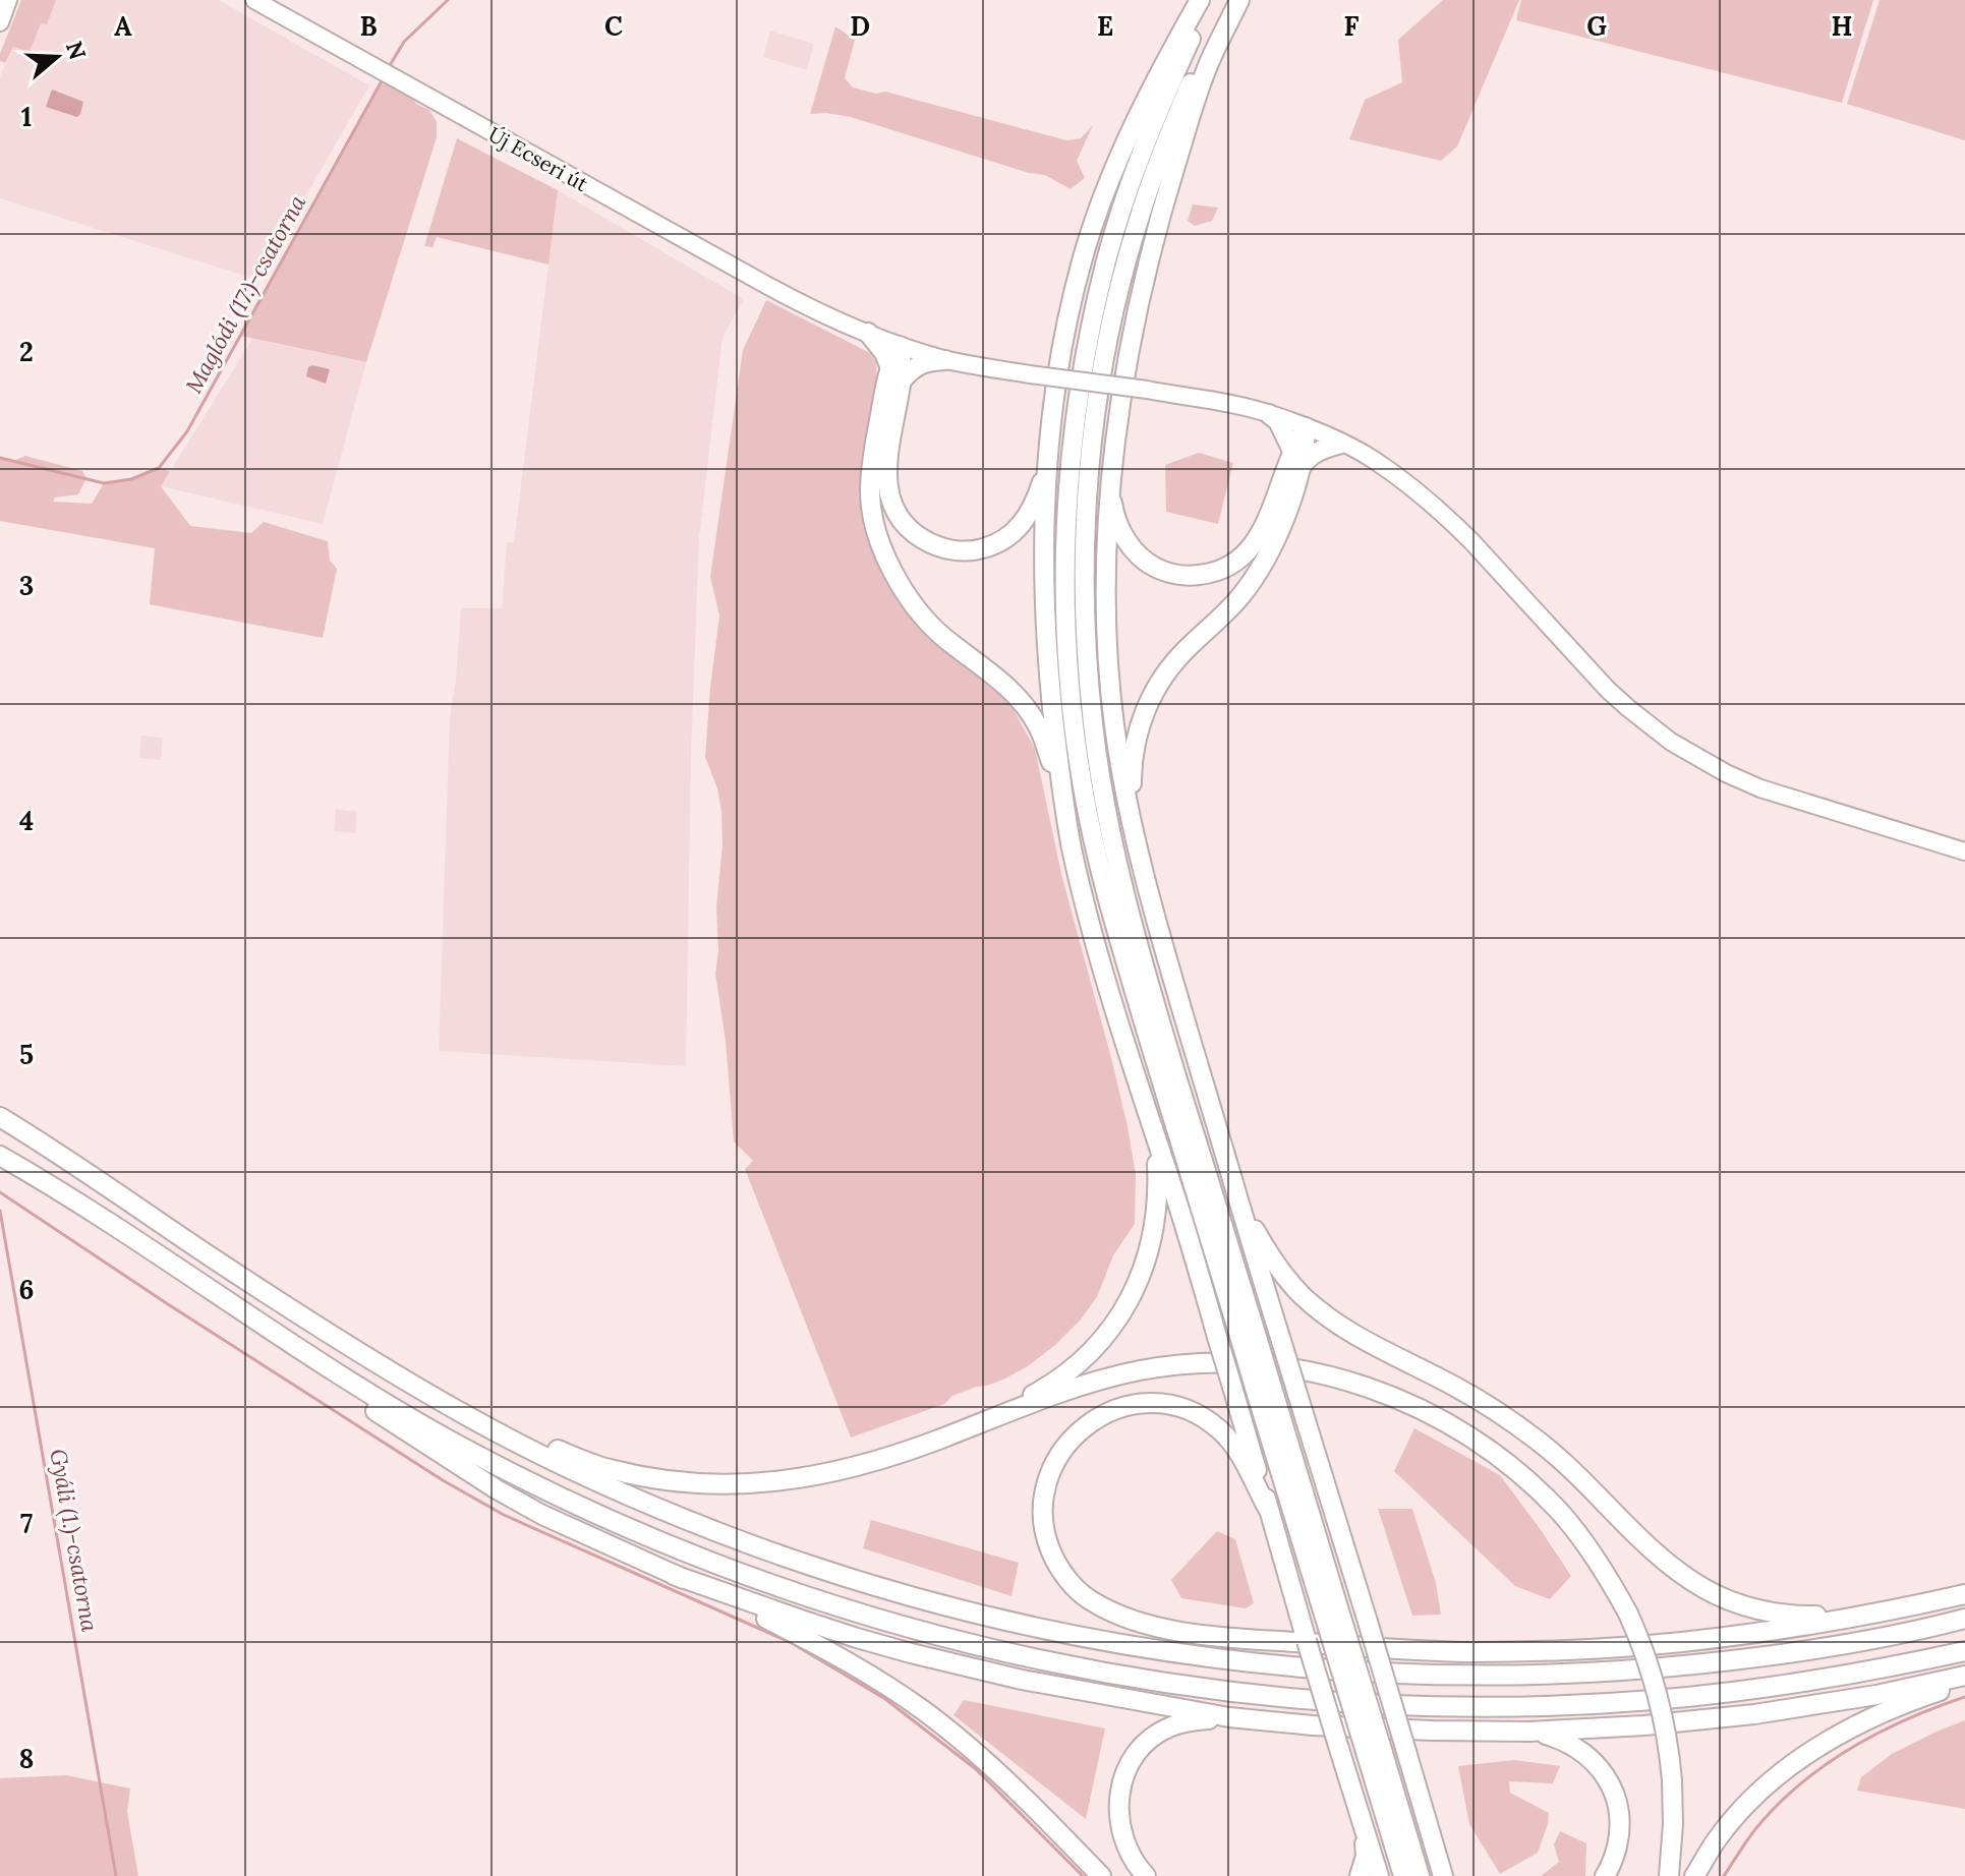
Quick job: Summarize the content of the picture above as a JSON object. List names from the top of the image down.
{
  "streets": {
    "main road": ["Új Ecseri út"]
  },
  "water": ["Maglódi (17.)-csatorna", "Gyáli (1.)-csatorna"],
  "north": "right",
  "grid": {
    "columns": [
      "A",
      "B",
      "C",
      "D",
      "E",
      "F",
      "G",
      "H"
    ],
    "rows": [
      "1",
      "2",
      "3",
      "4",
      "5",
      "6",
      "7",
      "8"
    ]
  }
}
